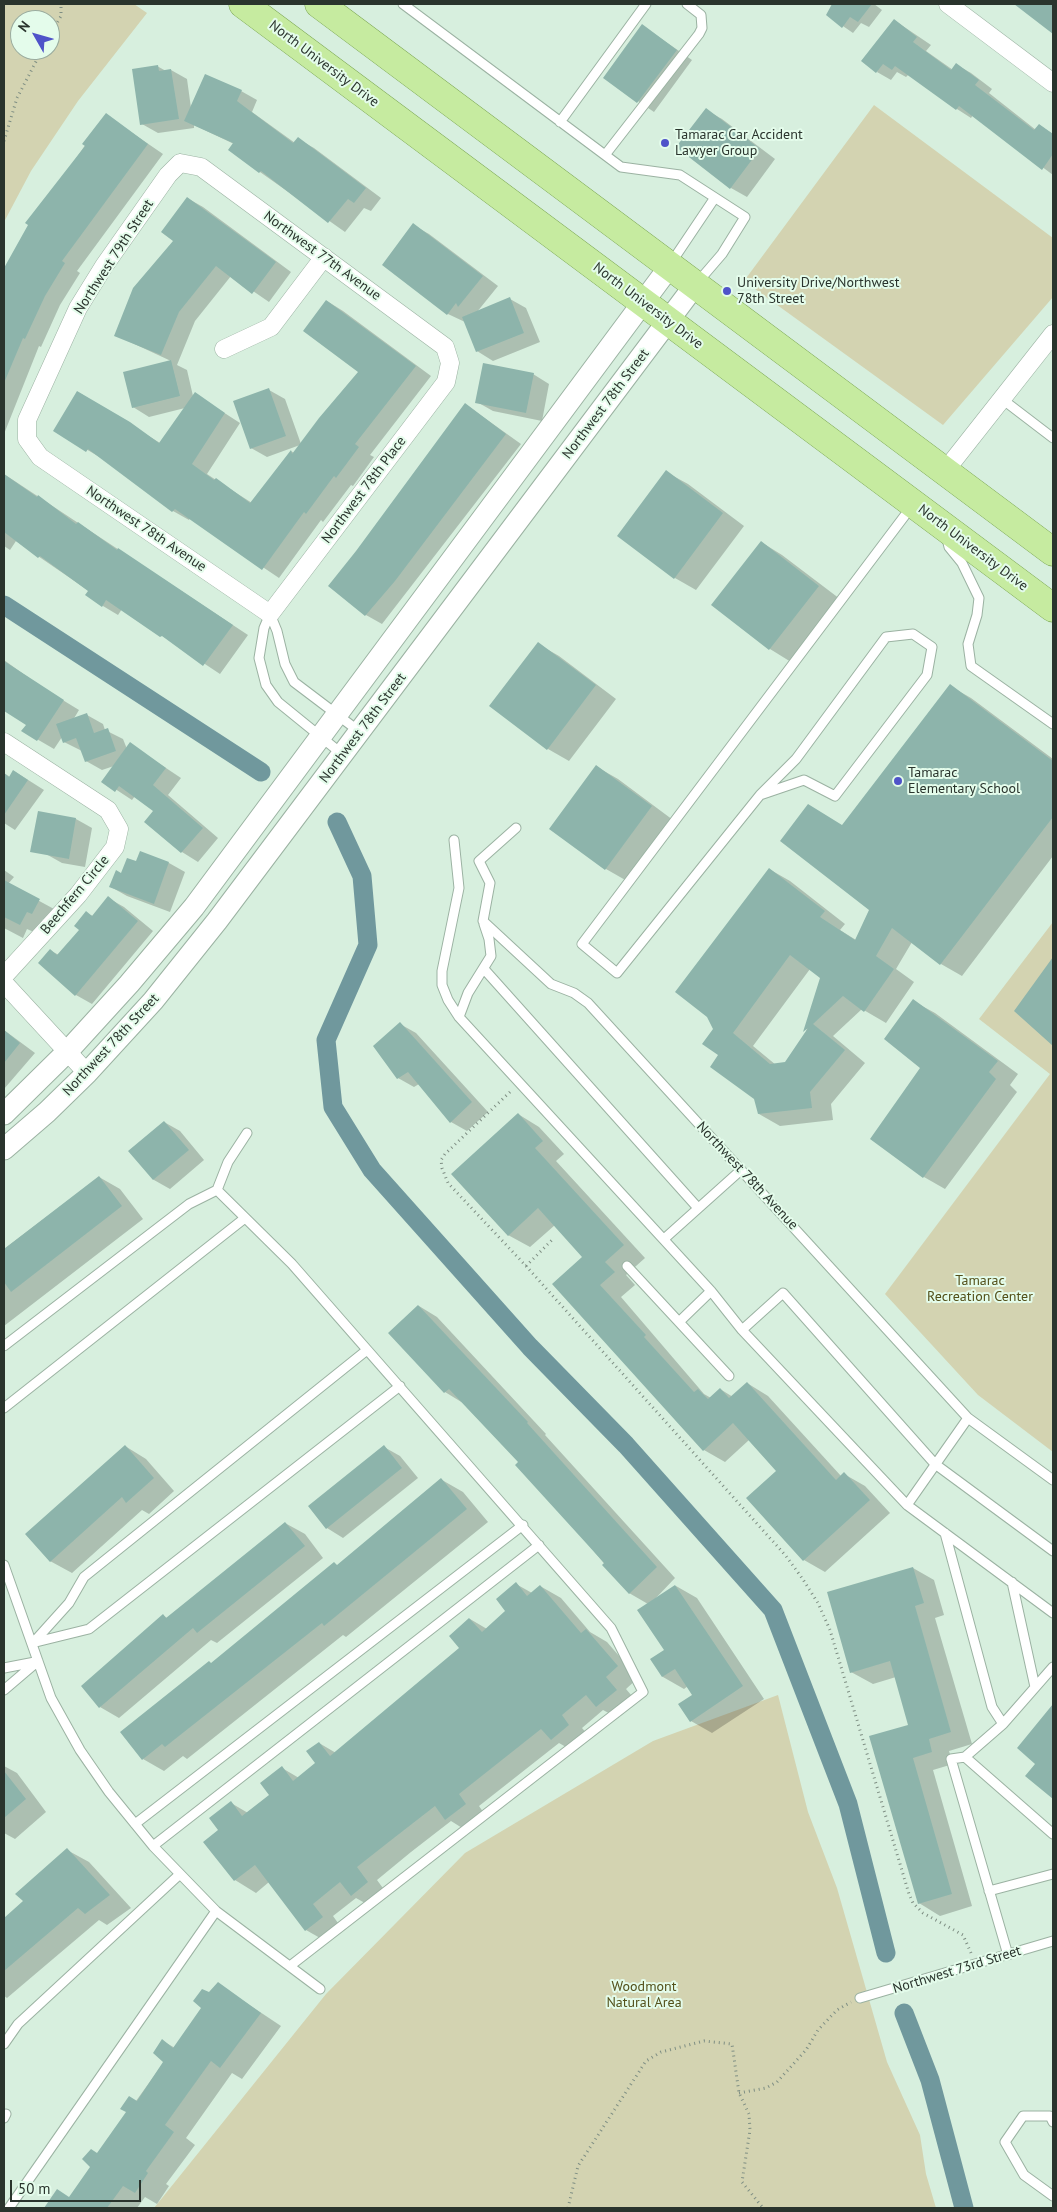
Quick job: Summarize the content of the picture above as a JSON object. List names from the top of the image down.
{
  "streets": {
    "main road": ["North University Drive"],
    "street": [
      "Northwest 77th Avenue",
      "Northwest 79th Street",
      "Northwest 78th Street",
      "Northwest 78th Place",
      "Northwest 78th Avenue",
      "Beechfern Circle"
    ],
    "lane": ["Northwest 73rd Street"]
  },
  "crossings": [
    ["North University Drive", "Northwest 78th Street"],
    ["Northwest 77th Avenue", "Northwest 79th Street"],
    ["Northwest 77th Avenue", "Northwest 78th Place"],
    ["Northwest 79th Street", "Northwest 78th Avenue"],
    ["Northwest 78th Place", "Northwest 78th Avenue"]
  ],
  "parks": ["Tamarac Recreation Center", "Woodmont Natural Area"],
  "places": ["Tamarac Car Accident Lawyer Group", "University Drive/Northwest 78th Street", "Tamarac Elementary School"],
  "scale_bar": "50 m",
  "north": "top left"
}
